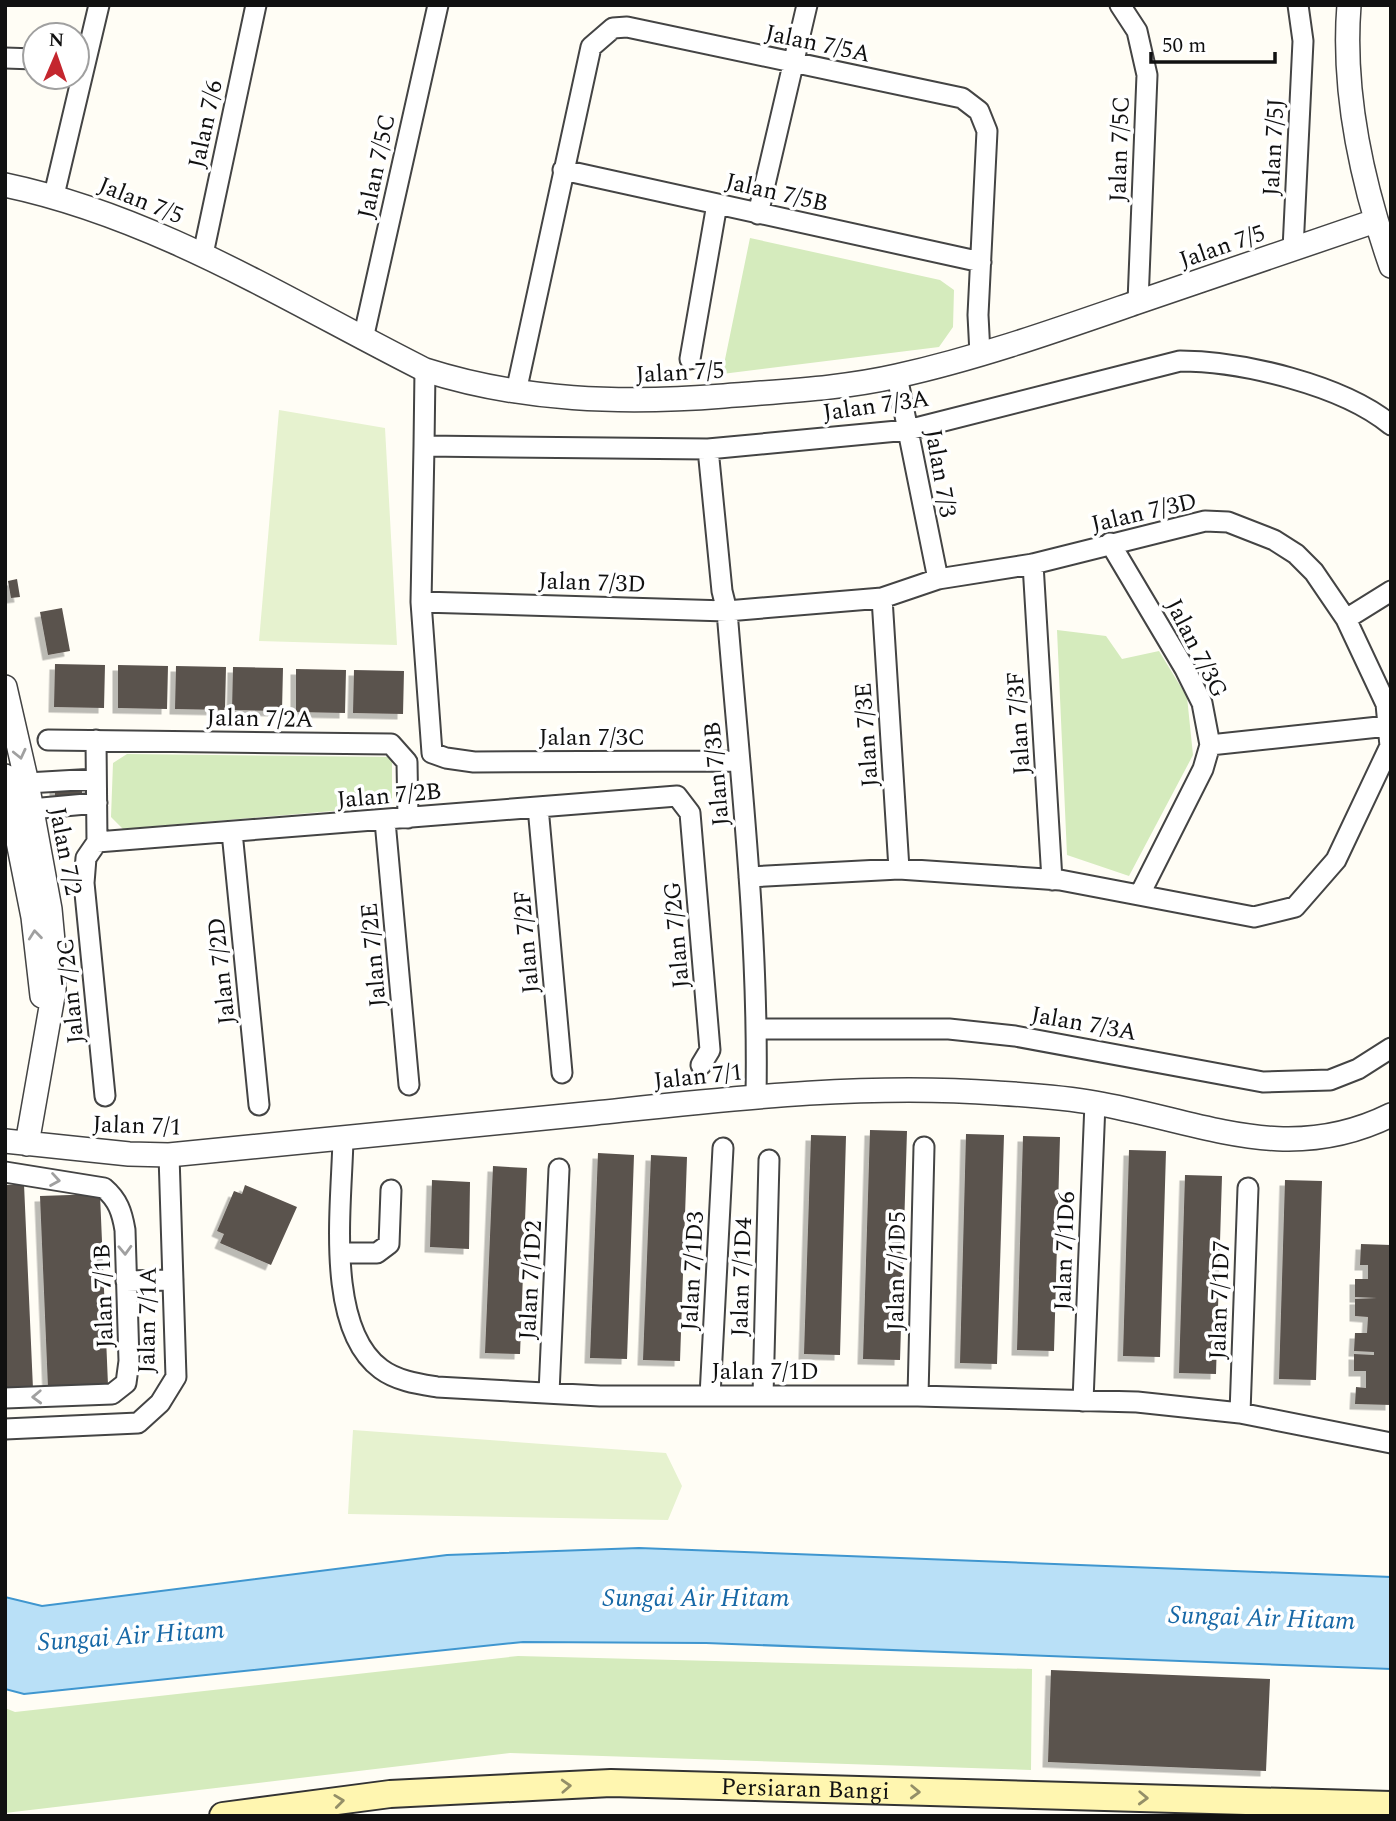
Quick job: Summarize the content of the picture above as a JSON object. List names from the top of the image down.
{
  "streets": {
    "main road": ["Persiaran Bangi"],
    "street": [
      "Jalan 7/5A",
      "Jalan 7/6",
      "Jalan 7/5J",
      "Jalan 7/5C",
      "Jalan 7/5B",
      "Jalan 7/5",
      "Jalan 7/3A",
      "Jalan 7/3",
      "Jalan 7/3D",
      "Jalan 7/3G",
      "Jalan 7/2A",
      "Jalan 7/3F",
      "Jalan 7/3E",
      "Jalan 7/3C",
      "Jalan 7/3B",
      "Jalan 7/2B",
      "Jalan 7/2",
      "Jalan 7/2G",
      "Jalan 7/2F",
      "Jalan 7/2E",
      "Jalan 7/2D",
      "Jalan 7/2C",
      "Jalan 7/1",
      "Jalan 7/1D6",
      "Jalan 7/1D3",
      "Jalan 7/1D5",
      "Jalan 7/1D4",
      "Jalan 7/1D2",
      "Jalan 7/1B",
      "Jalan 7/1D7",
      "Jalan 7/1A",
      "Jalan 7/1D"
    ]
  },
  "crossings": [
    ["Jalan 7/5A", "Jalan 7/5B"],
    ["Jalan 7/5A", "Jalan 7/5"],
    ["Jalan 7/6", "Jalan 7/5"],
    ["Jalan 7/5J", "Jalan 7/5"],
    ["Jalan 7/5C", "Jalan 7/5"],
    ["Jalan 7/5", "Jalan 7/3"],
    ["Jalan 7/3A", "Jalan 7/3"],
    ["Jalan 7/3A", "Jalan 7/3B"],
    ["Jalan 7/3", "Jalan 7/3D"],
    ["Jalan 7/3D", "Jalan 7/3G"],
    ["Jalan 7/3D", "Jalan 7/3F"],
    ["Jalan 7/3D", "Jalan 7/3E"],
    ["Jalan 7/3D", "Jalan 7/3C"],
    ["Jalan 7/3D", "Jalan 7/3B"],
    ["Jalan 7/2A", "Jalan 7/2B"],
    ["Jalan 7/3C", "Jalan 7/3B"],
    ["Jalan 7/3B", "Jalan 7/1"],
    ["Jalan 7/2B", "Jalan 7/2G"],
    ["Jalan 7/2B", "Jalan 7/2F"],
    ["Jalan 7/2B", "Jalan 7/2E"],
    ["Jalan 7/2B", "Jalan 7/2D"],
    ["Jalan 7/2B", "Jalan 7/2C"],
    ["Jalan 7/2", "Jalan 7/1"],
    ["Jalan 7/1", "Jalan 7/1D6"],
    ["Jalan 7/1", "Jalan 7/1A"],
    ["Jalan 7/1", "Jalan 7/1D"],
    ["Jalan 7/1D6", "Jalan 7/1D"],
    ["Jalan 7/1D3", "Jalan 7/1D"],
    ["Jalan 7/1D5", "Jalan 7/1D"],
    ["Jalan 7/1D4", "Jalan 7/1D"],
    ["Jalan 7/1D2", "Jalan 7/1D"],
    ["Jalan 7/1D7", "Jalan 7/1D"]
  ],
  "one_way": ["Persiaran Bangi"],
  "water": ["Sungai Air Hitam"],
  "scale_bar": "50 m",
  "north": "top"
}
